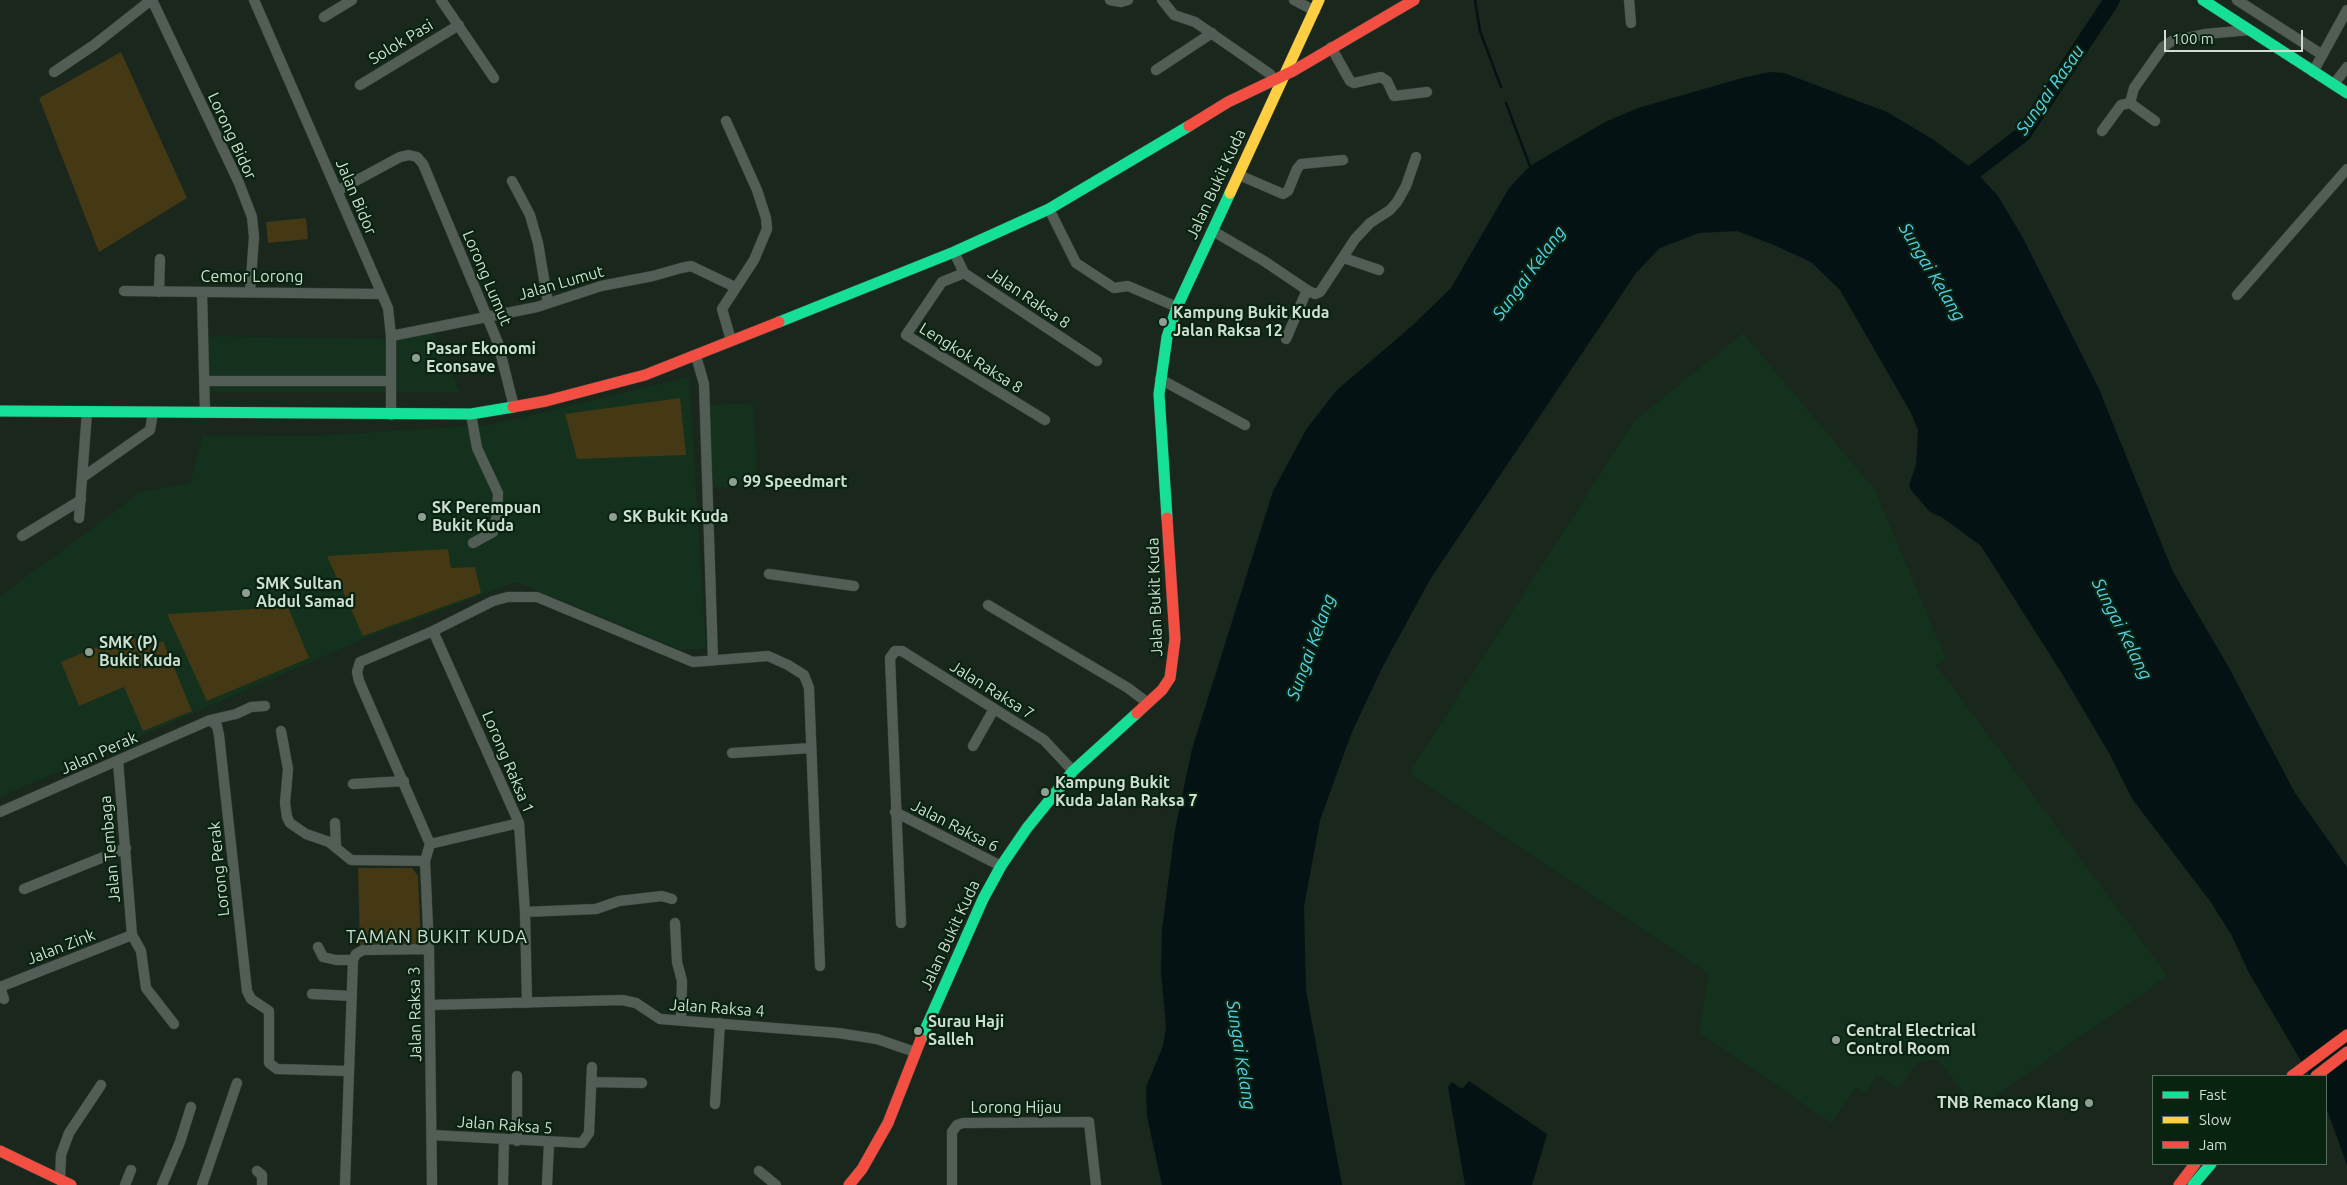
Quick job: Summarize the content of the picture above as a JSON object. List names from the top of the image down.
{
  "streets": {
    "street": [
      "Solok Pasi",
      "Lorong Bidor",
      "Jalan Bukit Kuda",
      "Jalan Bidor",
      "Cemor Lorong",
      "Lorong Lumut",
      "Jalan Lumut",
      "Jalan Raksa 8",
      "Lengkok Raksa 8",
      "Jalan Raksa 7",
      "Jalan Perak",
      "Lorong Raksa 1",
      "Jalan Raksa 6",
      "Jalan Tembaga",
      "Lorong Perak",
      "Jalan Zink",
      "Jalan Raksa 4",
      "Jalan Raksa 3",
      "Lorong Hijau",
      "Jalan Raksa 5"
    ]
  },
  "crossings": [
    ["Lorong Bidor", "Cemor Lorong"],
    ["Jalan Bukit Kuda", "Jalan Raksa 7"],
    ["Jalan Bukit Kuda", "Jalan Raksa 6"],
    ["Jalan Bukit Kuda", "Jalan Raksa 4"],
    ["Jalan Bidor", "Cemor Lorong"],
    ["Jalan Bidor", "Lorong Lumut"],
    ["Jalan Bidor", "Jalan Lumut"],
    ["Lorong Lumut", "Jalan Lumut"],
    ["Jalan Raksa 8", "Lengkok Raksa 8"],
    ["Jalan Raksa 7", "Jalan Raksa 6"],
    ["Jalan Perak", "Jalan Tembaga"],
    ["Jalan Perak", "Lorong Perak"],
    ["Lorong Raksa 1", "Jalan Raksa 4"],
    ["Jalan Tembaga", "Jalan Zink"],
    ["Jalan Raksa 4", "Jalan Raksa 3"],
    ["Jalan Raksa 3", "Jalan Raksa 5"]
  ],
  "districts": ["TAMAN BUKIT KUDA"],
  "water": ["Sungai Rasau", "Sungai Kelang"],
  "places": [
    "Kampung Bukit Kuda Jalan Raksa 12",
    "Pasar Ekonomi Econsave",
    "99 Speedmart",
    "SK Perempuan Bukit Kuda",
    "SK Bukit Kuda",
    "SMK Sultan Abdul Samad",
    "SMK (P) Bukit Kuda",
    "Kampung Bukit Kuda Jalan Raksa 7",
    "Surau Haji Salleh",
    "Central Electrical Control Room",
    "TNB Remaco Klang"
  ],
  "legend": ["Fast", "Slow", "Jam"],
  "scale_bar": "100 m"
}
